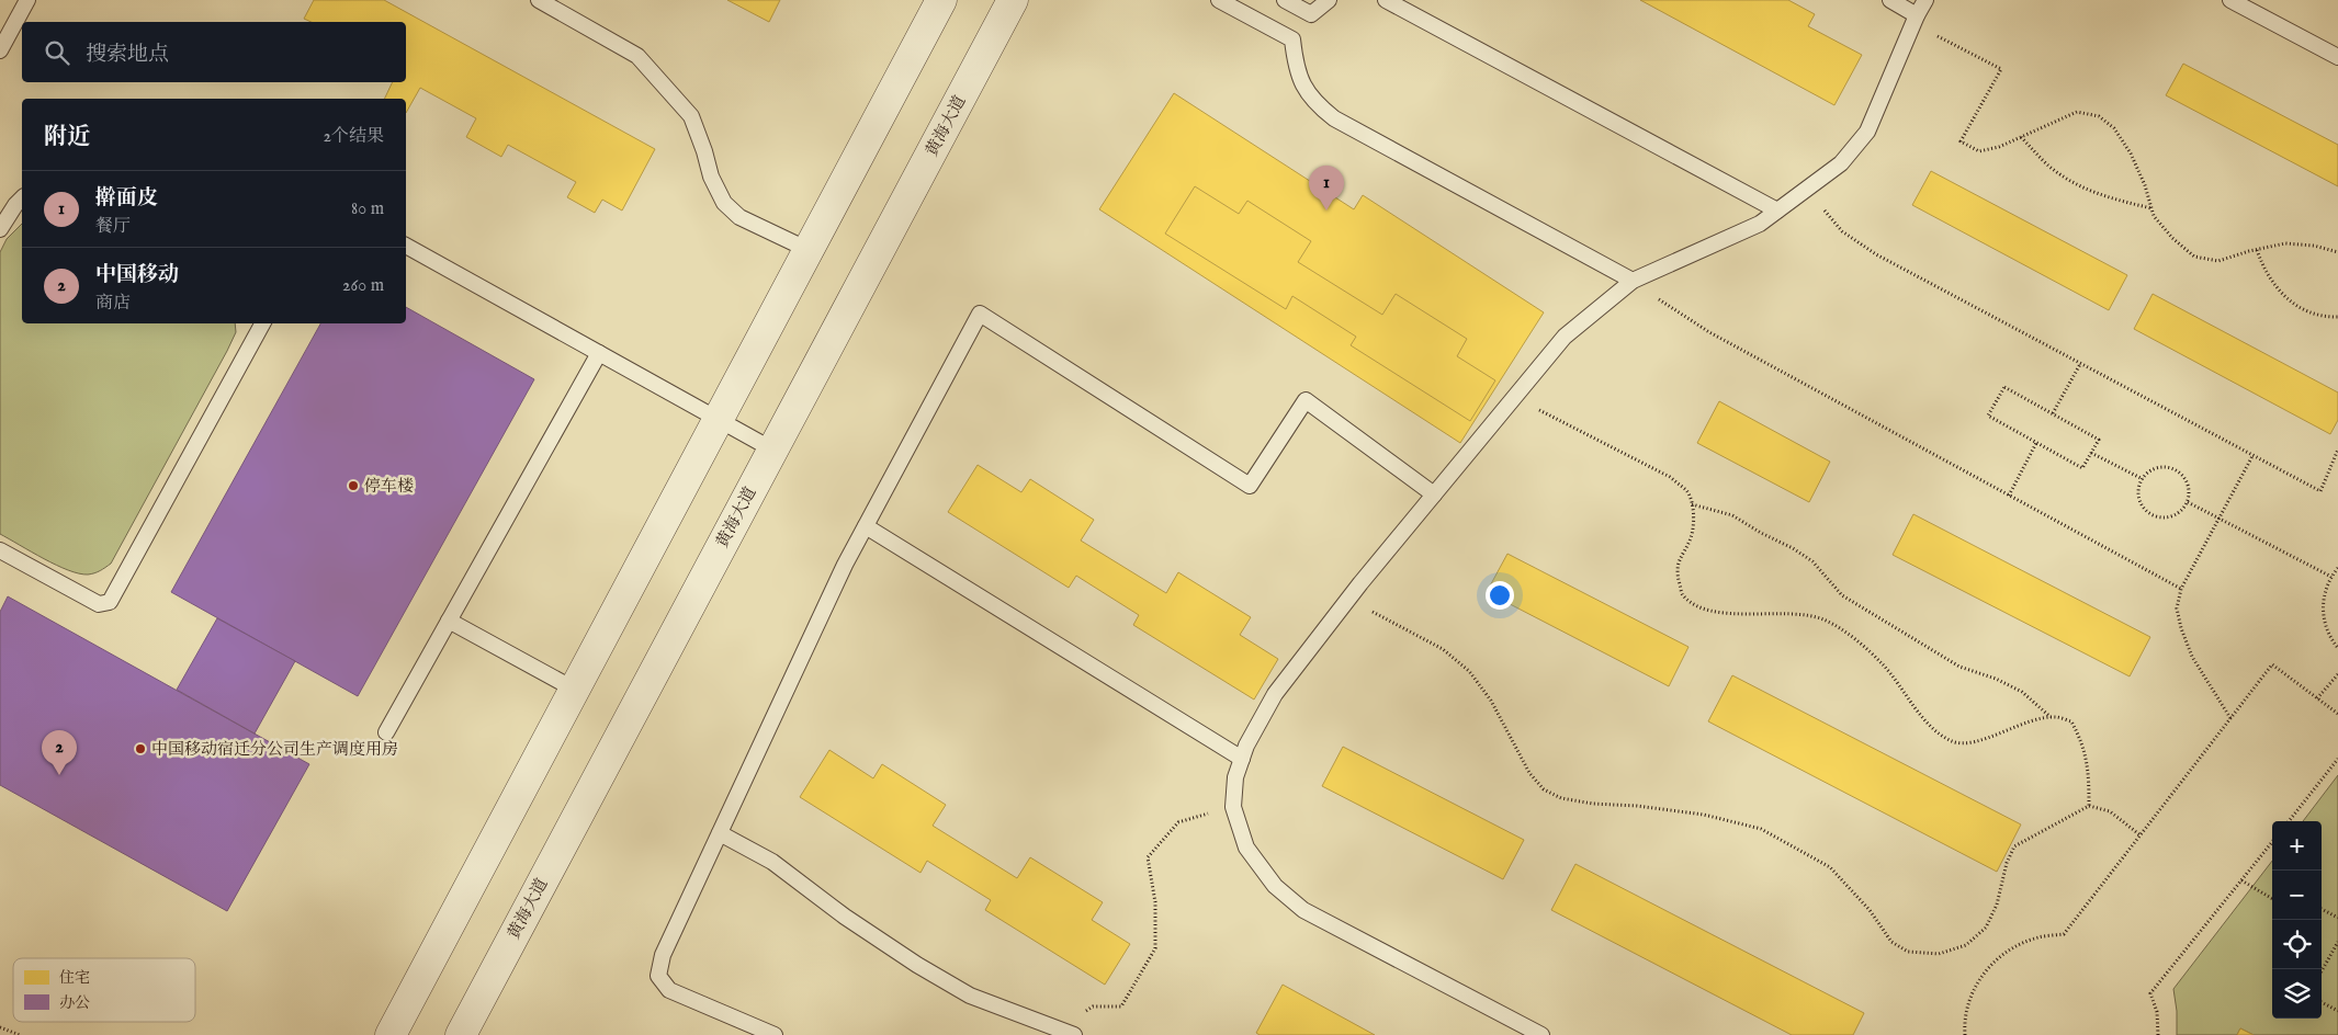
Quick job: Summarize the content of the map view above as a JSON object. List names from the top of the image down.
{
  "streets": {
    "street": ["黄海大道"]
  },
  "places": ["停车楼", "中国移动宿迁分公司生产调度用房"],
  "legend": ["住宅", "办公"],
  "page": {
    "search": "搜索地点",
    "heading": ["附近", "2个结果"],
    "pins": ["1", "2"],
    "list": [
      {
        "mark": "1",
        "name": "擀面皮",
        "note": "餐厅",
        "value": "80 m"
      },
      {
        "mark": "2",
        "name": "中国移动",
        "note": "商店",
        "value": "260 m"
      }
    ],
    "map_buttons": ["+", "−"]
  }
}
